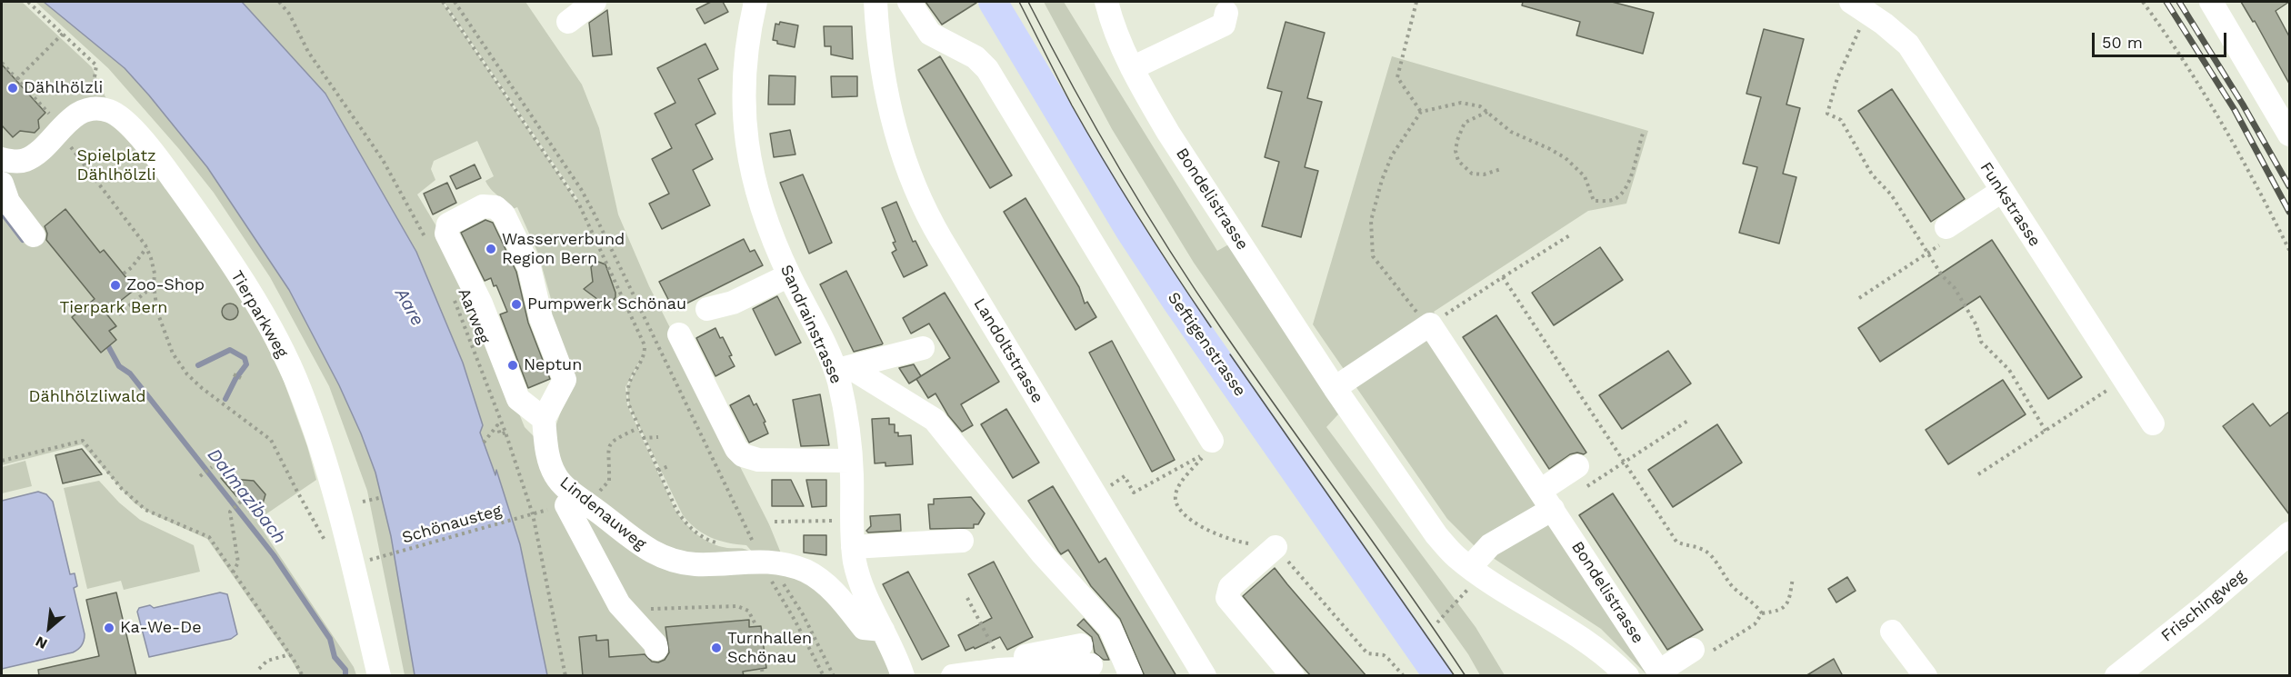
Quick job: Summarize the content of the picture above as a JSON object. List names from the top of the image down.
{
  "streets": {
    "main road": ["Seftigenstrasse"],
    "street": [
      "Bondelistrasse",
      "Funkstrasse",
      "Tierparkweg",
      "Sandrainstrasse",
      "Landoltstrasse",
      "Lindenauweg",
      "Frischingweg"
    ],
    "path": ["Aarweg", "Schönausteg"]
  },
  "crossings": [
    ["Aarweg", "Schönausteg"],
    ["Sandrainstrasse", "Lindenauweg"]
  ],
  "water": ["Aare", "Dalmazibach"],
  "parks": ["Spielplatz Dählhölzli", "Tierpark Bern", "Dählhölzliwald"],
  "places": [
    "Dählhölzli",
    "Wasserverbund Region Bern",
    "Zoo-Shop",
    "Pumpwerk Schönau",
    "Neptun",
    "Ka-We-De",
    "Turnhallen Schönau"
  ],
  "scale_bar": "50 m",
  "north": "bottom left"
}
